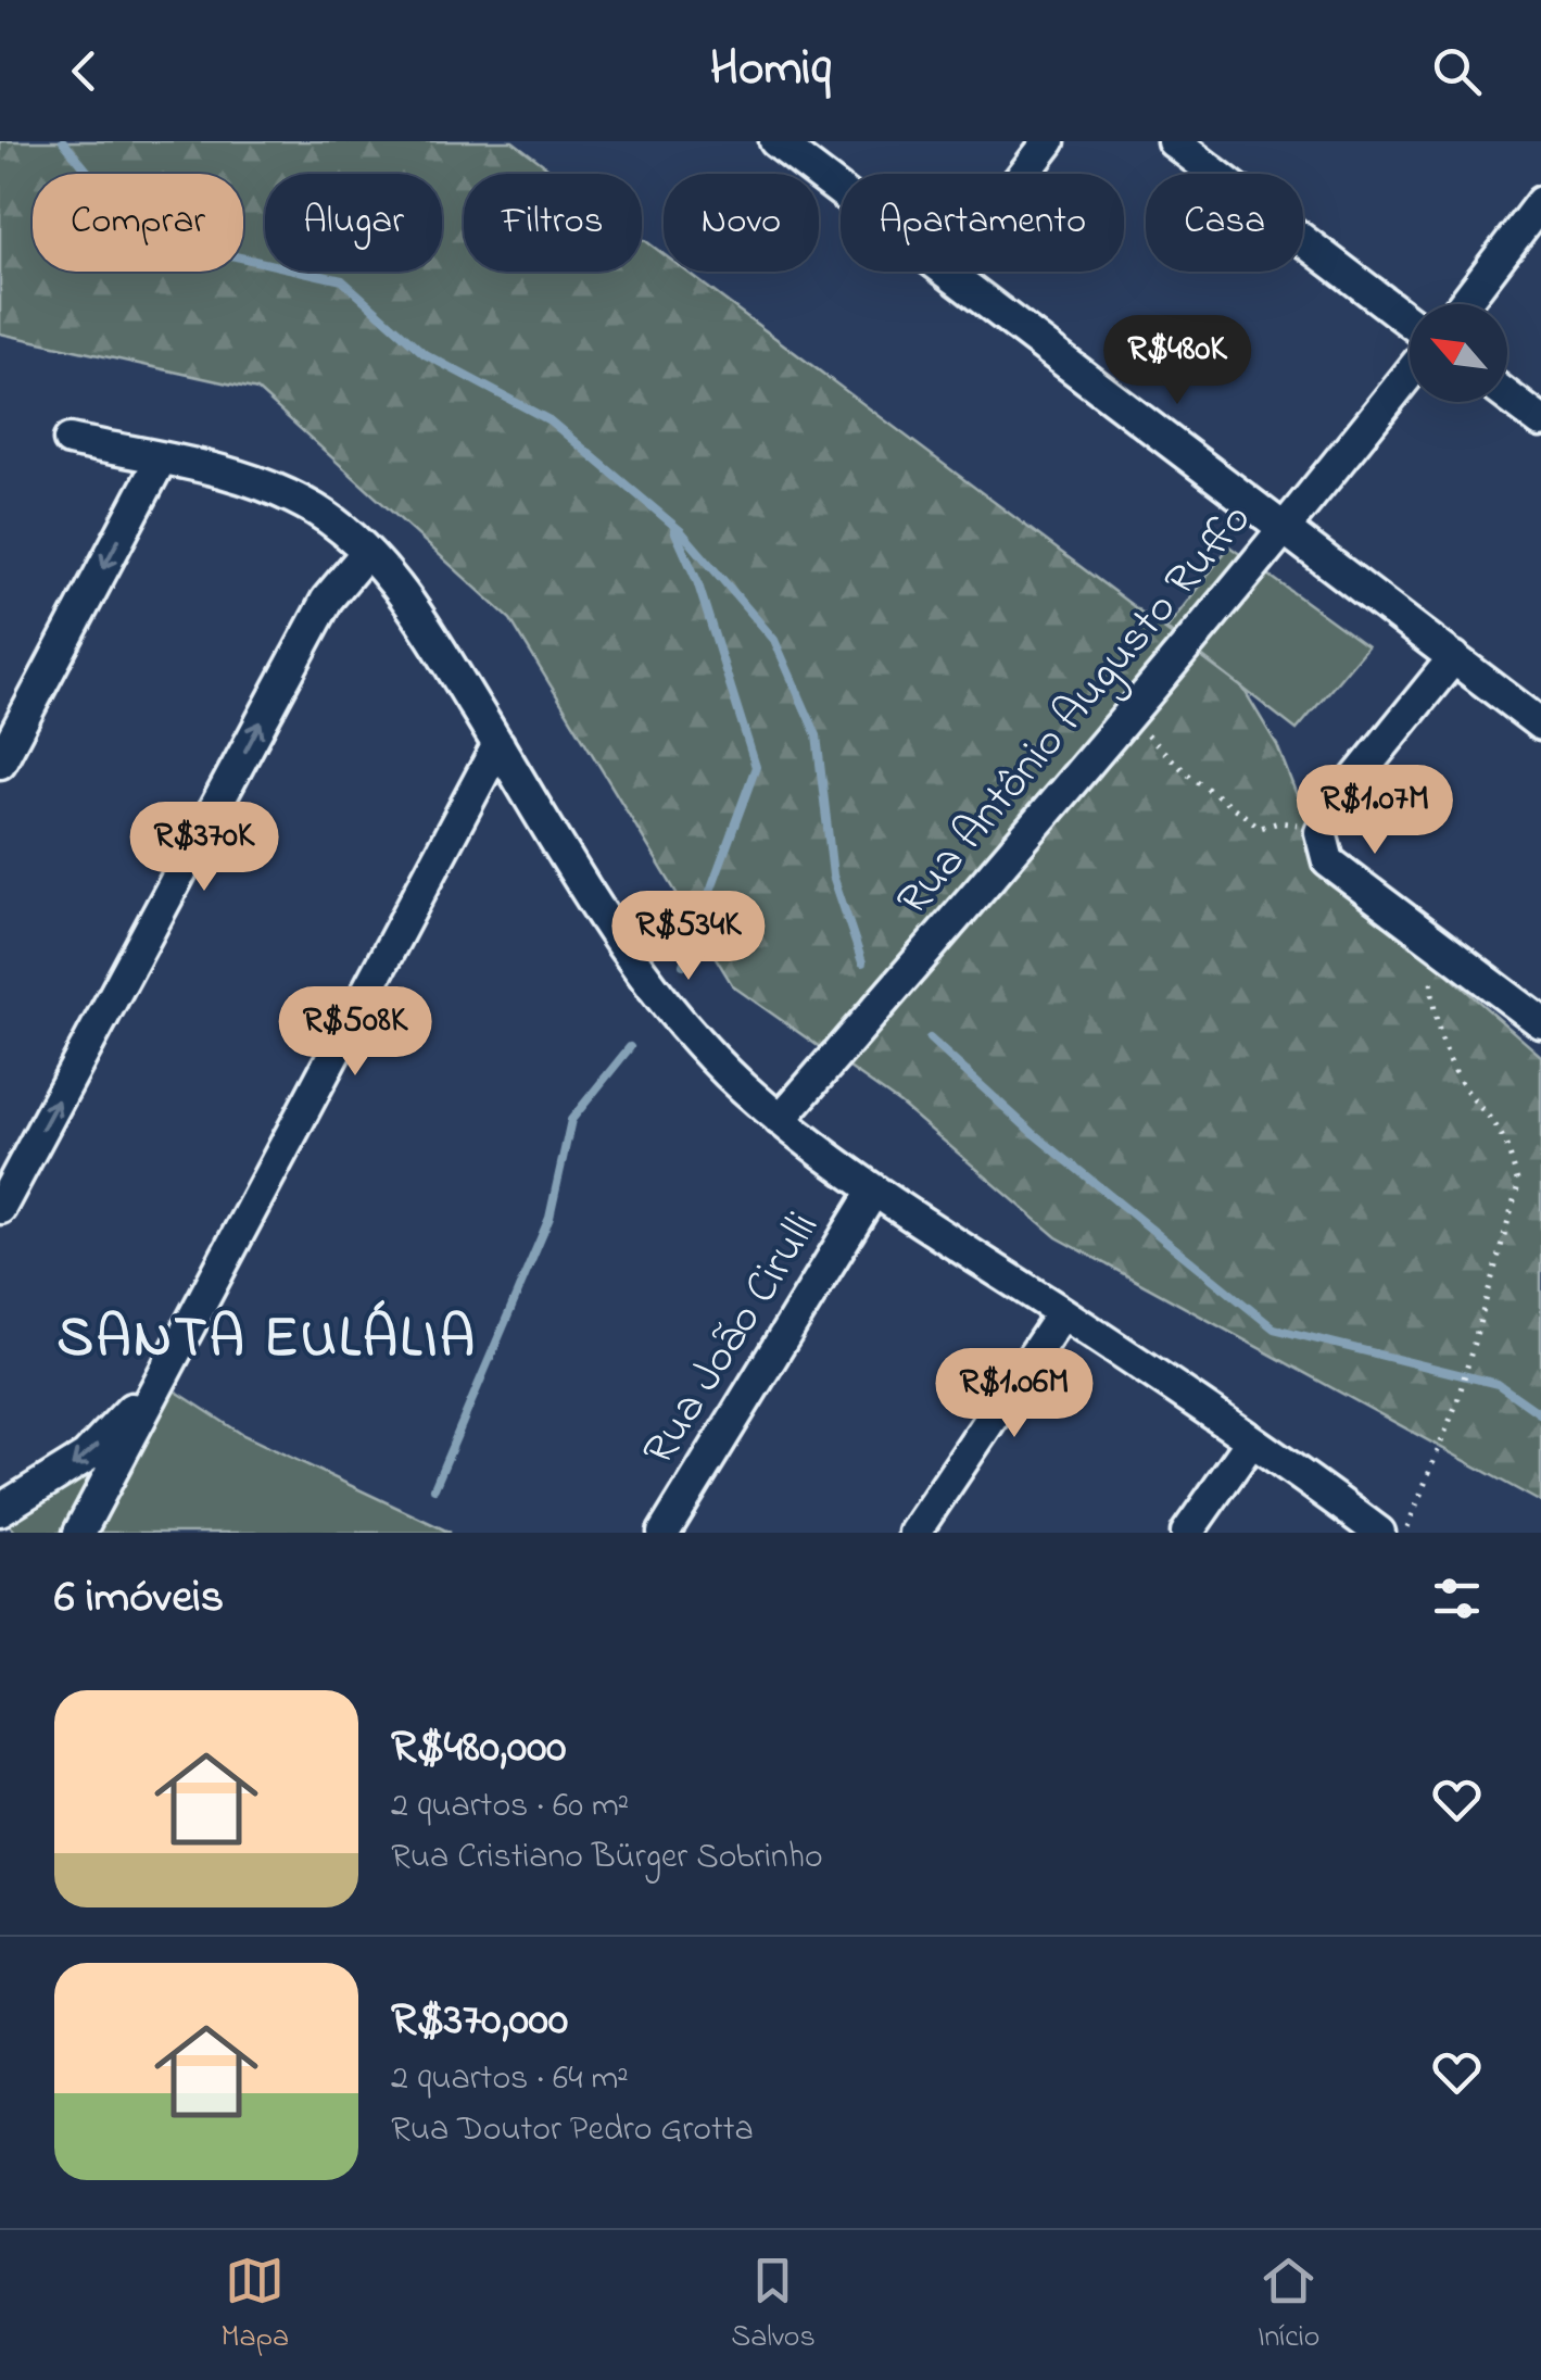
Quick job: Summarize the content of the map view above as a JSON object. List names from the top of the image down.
{
  "streets": {
    "street": ["Rua Antônio Augusto Ruffo", "Rua João Cirulli"]
  },
  "districts": ["SANTA EULÁLIA"],
  "north": "top left",
  "page": {
    "header": "Homiq",
    "chip": [
      "Comprar",
      "Alugar",
      "Filtros",
      "Novo",
      "Apartamento",
      "Casa"
    ],
    "price": [
      "R$480K",
      "R$1.07M",
      "R$370K",
      "R$534K",
      "R$508K",
      "R$1.06M"
    ],
    "heading": "6 imóveis",
    "list": [
      {
        "name": "R$480,000",
        "note": "2 quartos · 60 m² · Rua Cristiano Bürger Sobrinho"
      },
      {
        "name": "R$370,000",
        "note": "2 quartos · 64 m² · Rua Doutor Pedro Grotta"
      }
    ],
    "tabs": ["Mapa", "Salvos", "Início"]
  }
}
